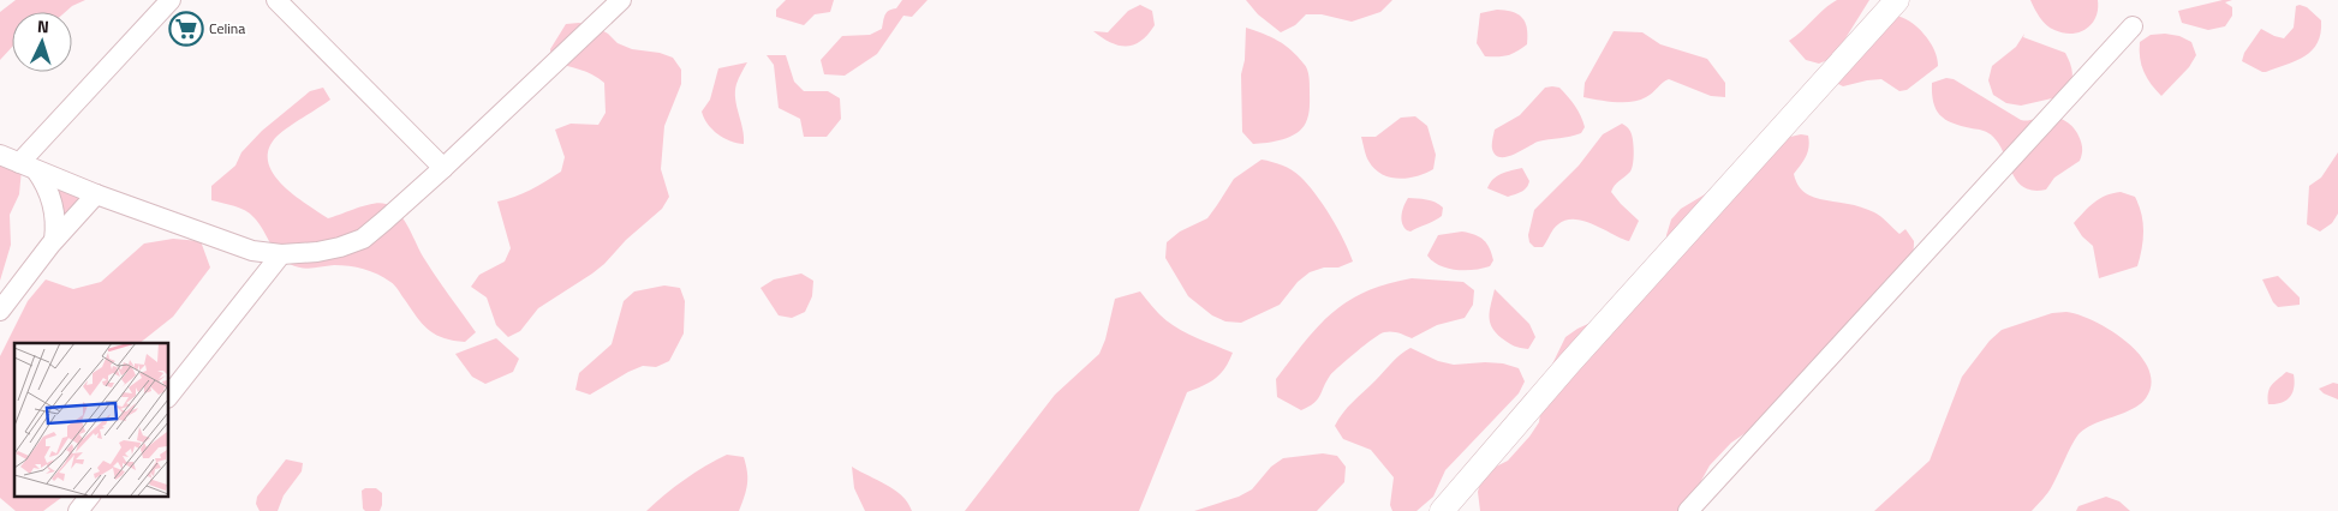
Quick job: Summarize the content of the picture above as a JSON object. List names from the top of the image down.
{
  "places": {
    "supermarket": ["Celina"]
  },
  "north": "top"
}
